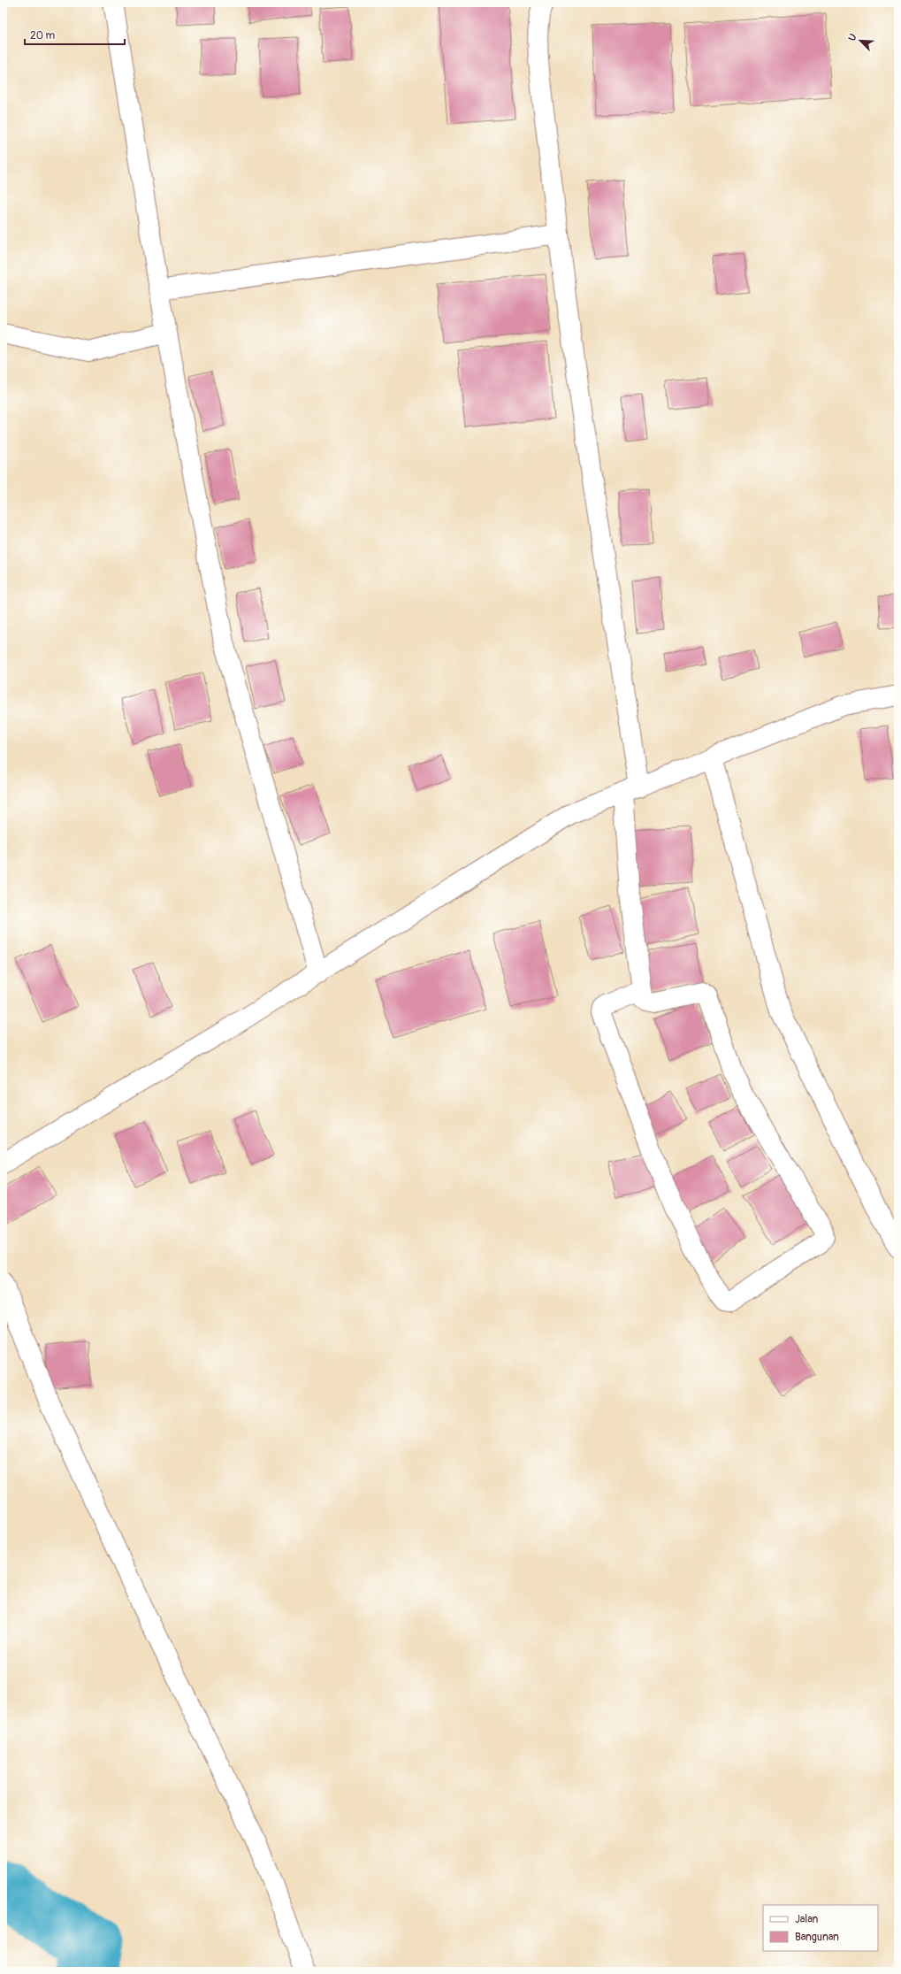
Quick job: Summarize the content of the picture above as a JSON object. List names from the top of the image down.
{
  "legend": ["Jalan", "Bangunan"],
  "scale_bar": "20 m",
  "north": "top left"
}
